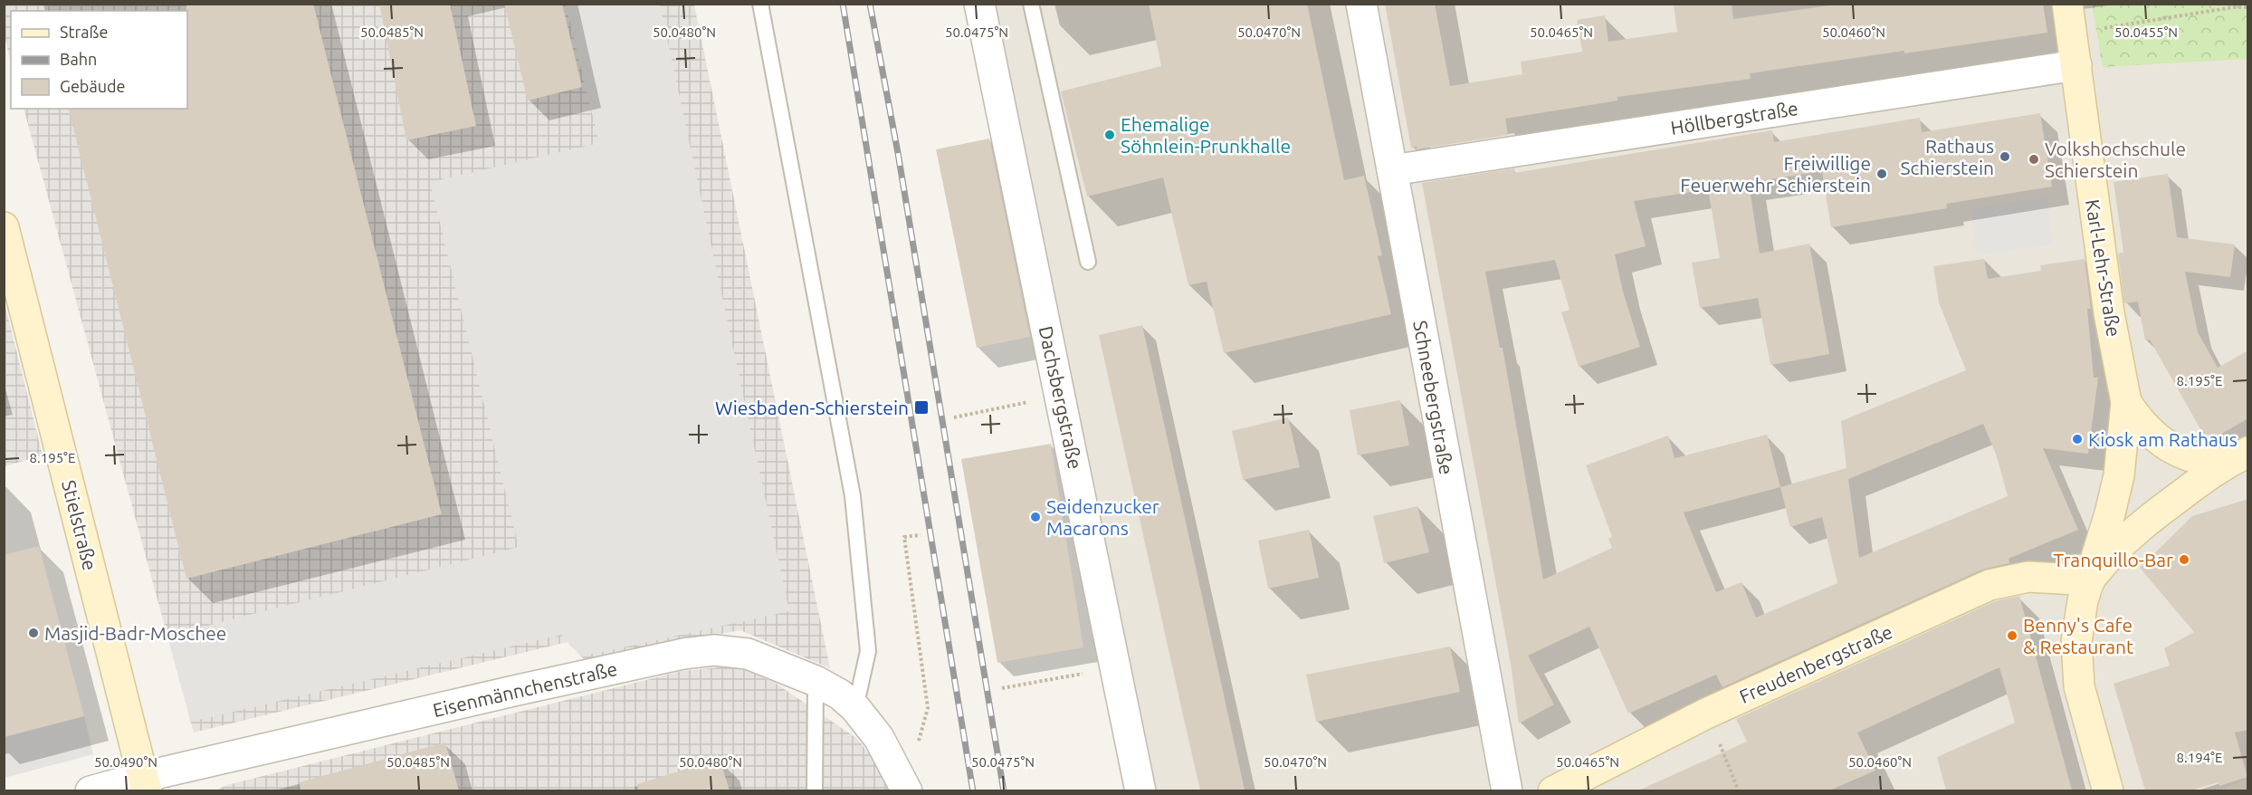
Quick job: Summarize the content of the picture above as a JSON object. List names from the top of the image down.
{
  "streets": {
    "street": [
      "Höllbergstraße",
      "Karl-Lehr-Straße",
      "Dachsbergstraße",
      "Schneebergstraße",
      "Stielstraße",
      "Freudenbergstraße",
      "Eisenmännchenstraße"
    ]
  },
  "crossings": [
    ["Höllbergstraße", "Karl-Lehr-Straße"],
    ["Höllbergstraße", "Schneebergstraße"],
    ["Karl-Lehr-Straße", "Freudenbergstraße"],
    ["Stielstraße", "Eisenmännchenstraße"]
  ],
  "places": {
    "other": [
      "Ehemalige Söhnlein-Prunkhalle",
      "Rathaus Schierstein",
      "Volkshochschule Schierstein",
      "Freiwillige Feuerwehr Schierstein",
      "Kiosk am Rathaus",
      "Seidenzucker Macarons",
      "Tranquillo-Bar",
      "Masjid-Badr-Moschee",
      "Benny's Cafe & Restaurant"
    ],
    "transit": ["Wiesbaden-Schierstein"]
  },
  "legend": ["Straße", "Bahn", "Gebäude"],
  "coordinates": [
    "50.0485°N",
    "50.0480°N",
    "50.0475°N",
    "50.0470°N",
    "50.0465°N",
    "50.0460°N",
    "50.0455°N",
    "8.195°E",
    "8.194°E",
    "50.0490°N"
  ]
}
